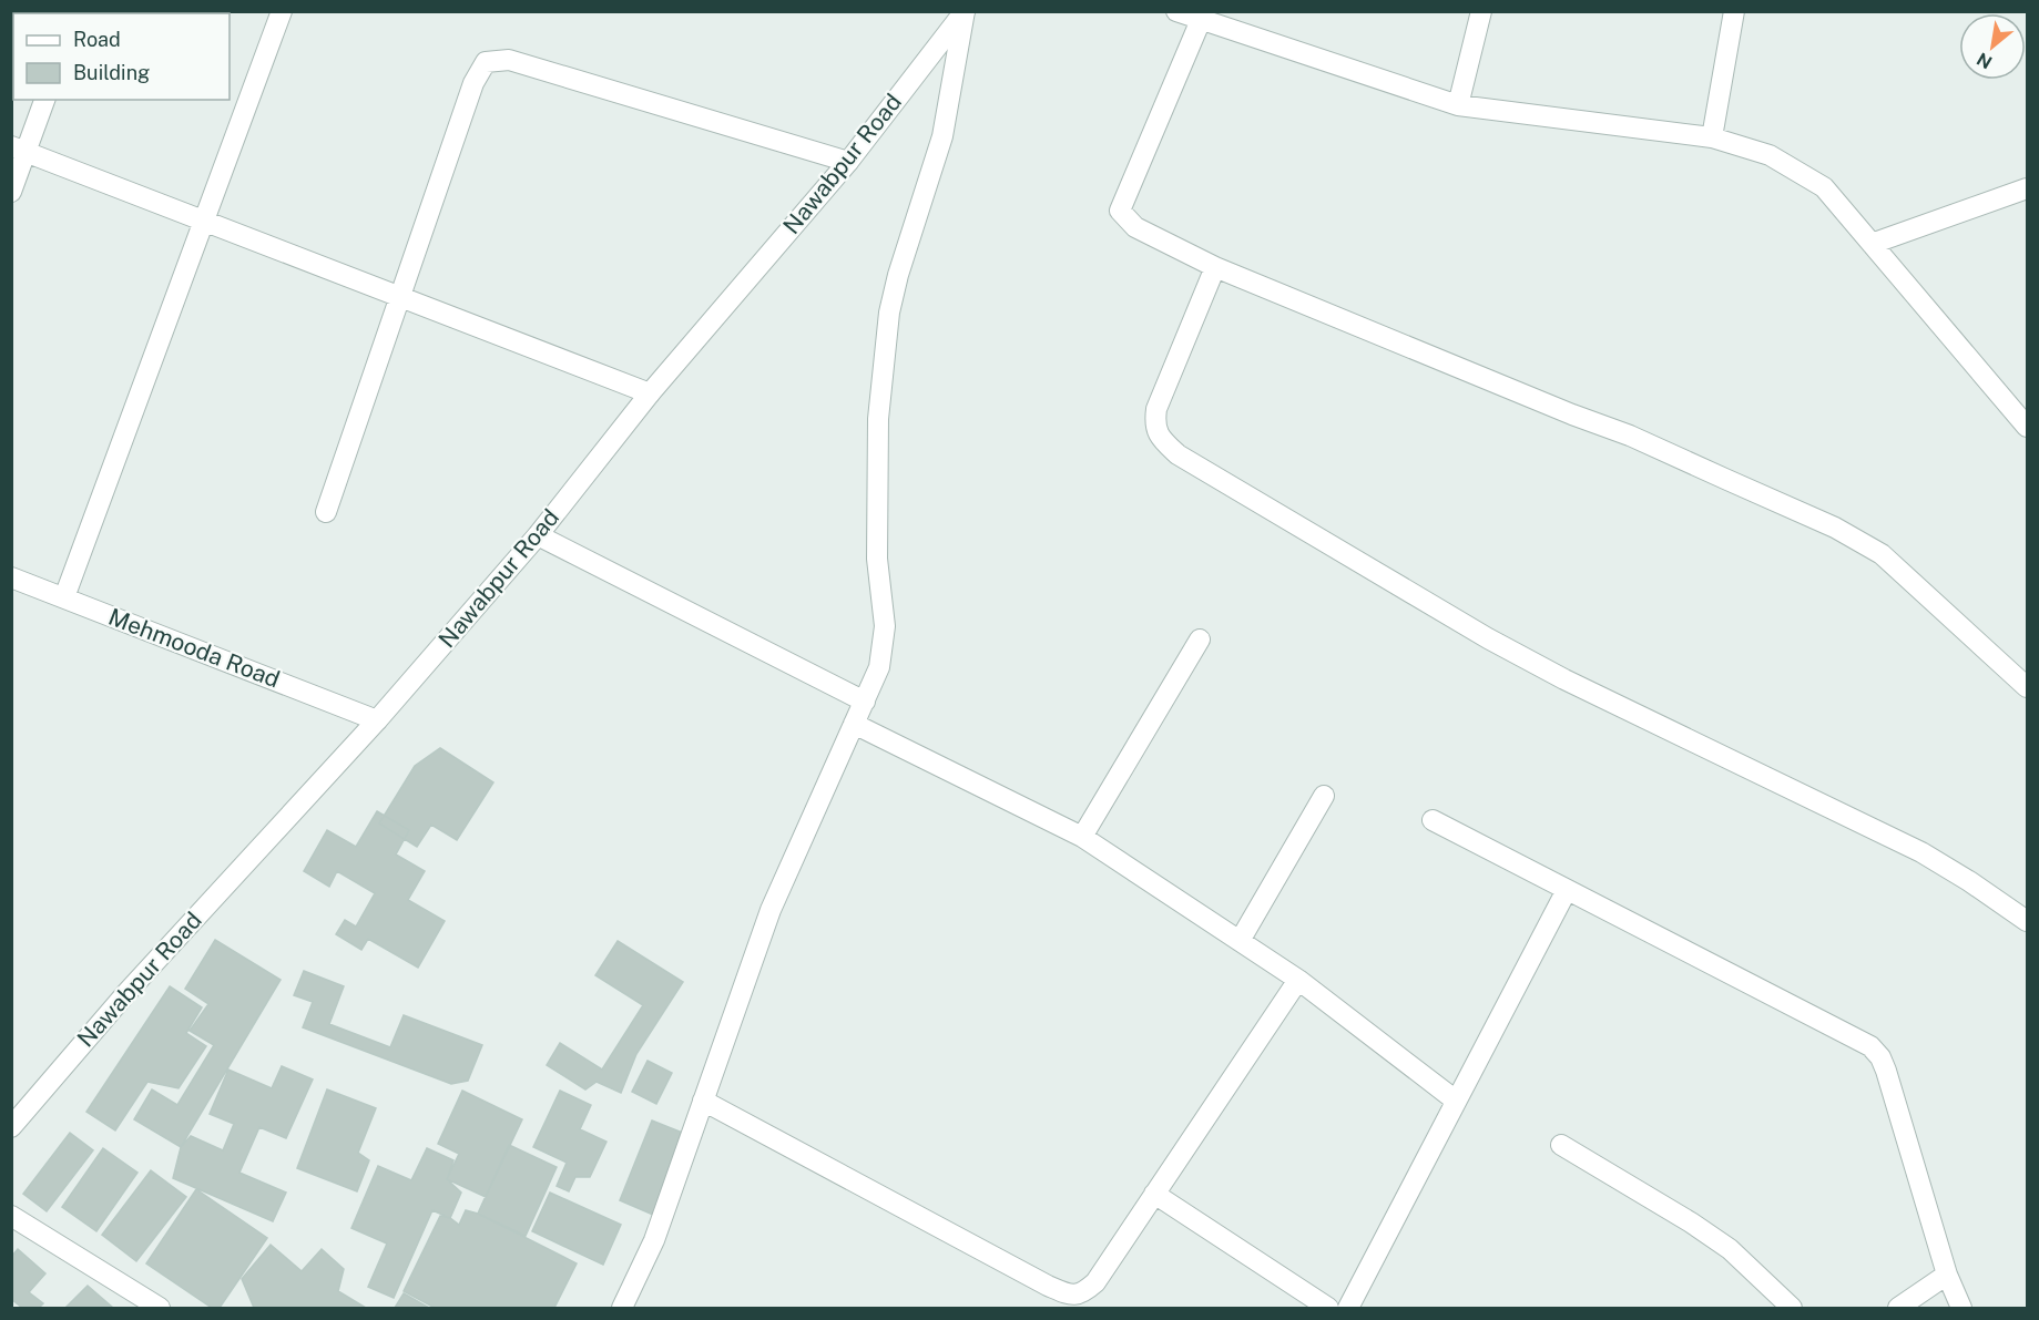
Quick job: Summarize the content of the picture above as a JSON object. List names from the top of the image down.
{
  "streets": {
    "street": ["Nawabpur Road", "Mehmooda Road"]
  },
  "crossings": [
    ["Nawabpur Road", "Mehmooda Road"]
  ],
  "legend": ["Road", "Building"],
  "north": "bottom left"
}
